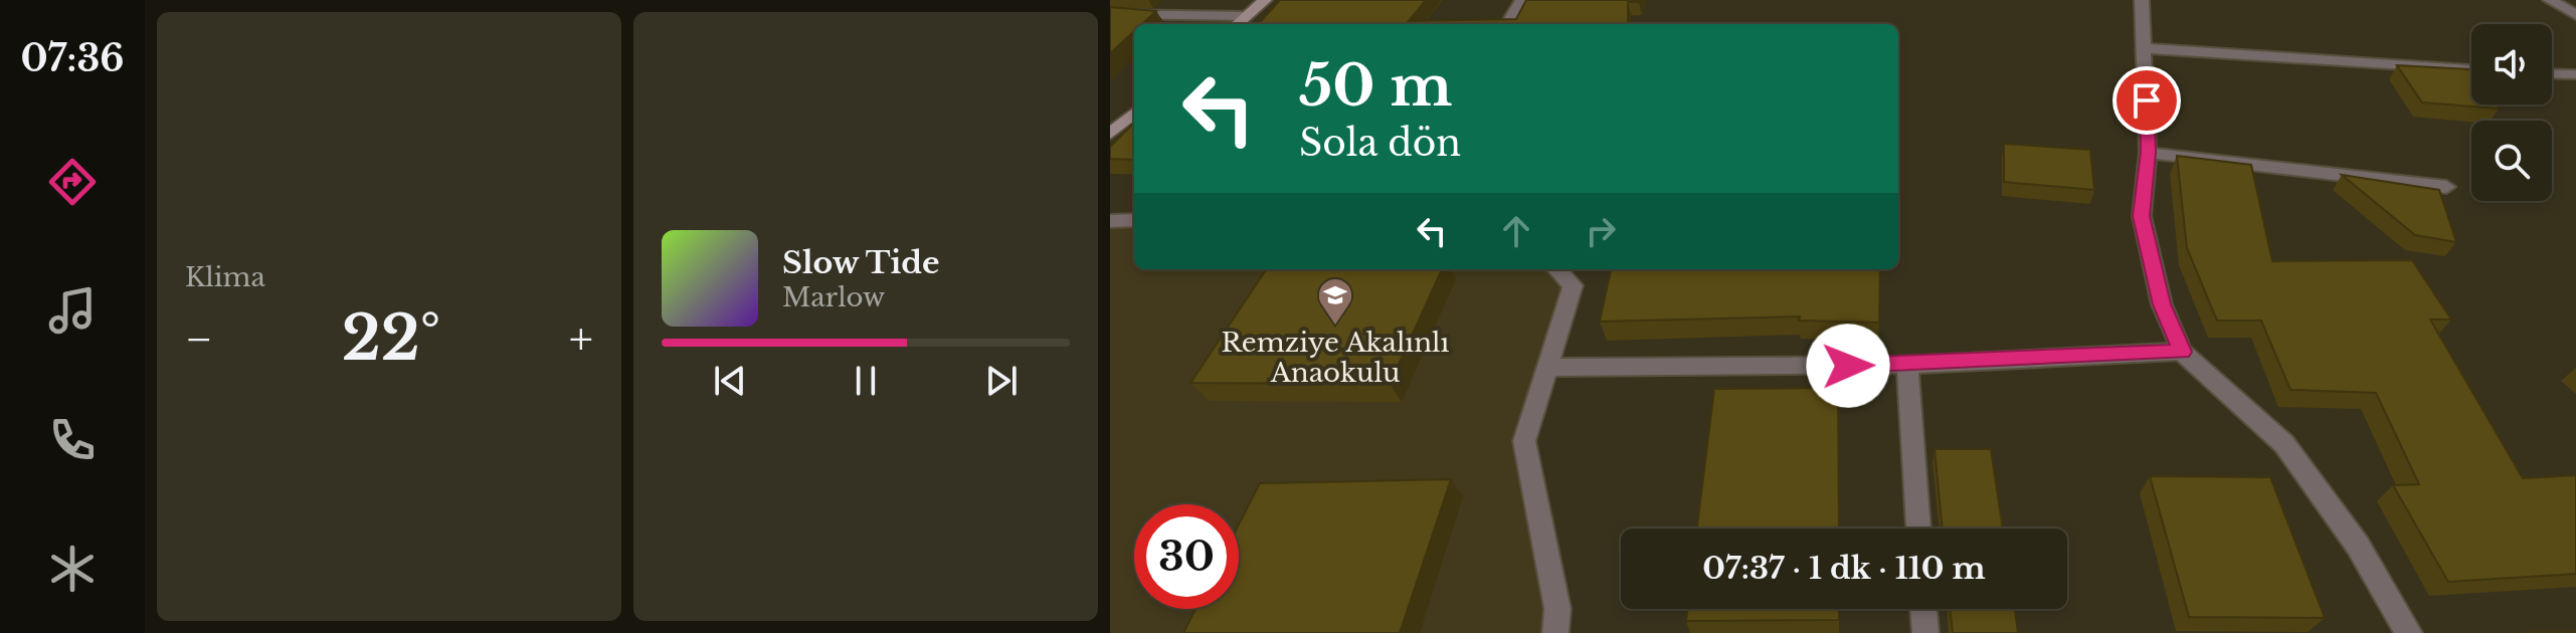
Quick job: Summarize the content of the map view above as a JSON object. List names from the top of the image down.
{
  "places": {
    "school or university": ["Remziye Akalınlı Anaokulu"]
  },
  "page": {
    "tabs": "07:36",
    "tile": "Klima",
    "turn": ["50 m", "Sola dön"],
    "song": ["Slow Tide", "Marlow"],
    "heat": ["−", "22°", "+"],
    "limit": "30",
    "trip": "07:37 · 1 dk · 110 m"
  }
}
